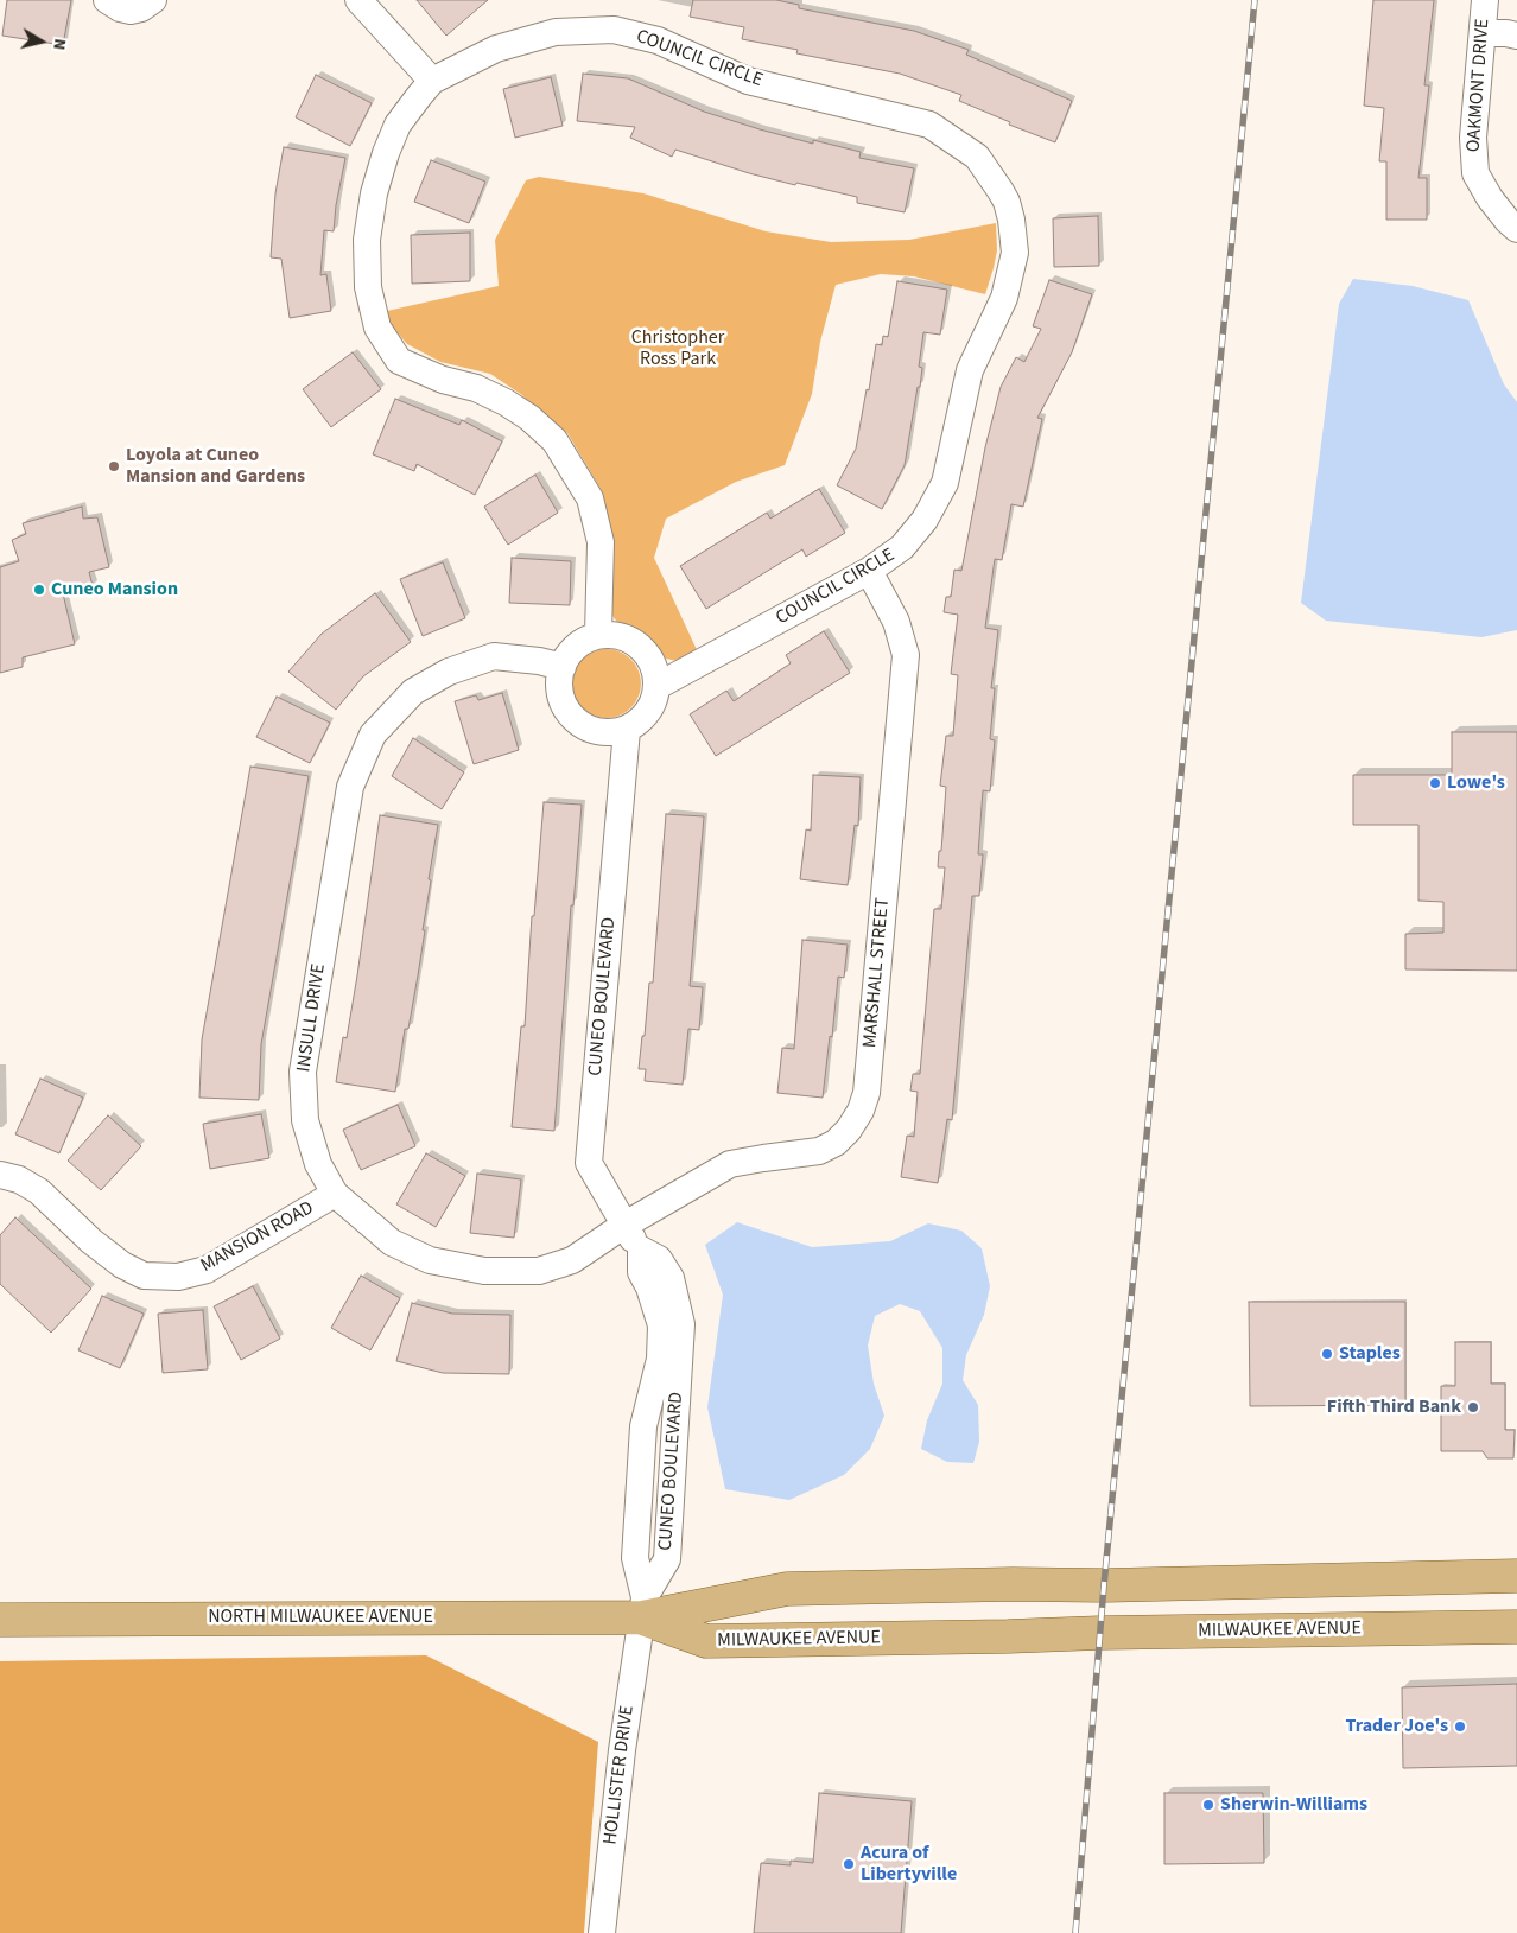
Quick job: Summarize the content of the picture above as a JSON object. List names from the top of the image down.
{
  "streets": {
    "main road": ["NORTH MILWAUKEE AVENUE", "MILWAUKEE AVENUE"],
    "street": [
      "COUNCIL CIRCLE",
      "OAKMONT DRIVE",
      "MARSHALL STREET",
      "CUNEO BOULEVARD",
      "INSULL DRIVE",
      "MANSION ROAD",
      "HOLLISTER DRIVE"
    ]
  },
  "crossings": [
    ["COUNCIL CIRCLE", "MARSHALL STREET"],
    ["COUNCIL CIRCLE", "CUNEO BOULEVARD"],
    ["COUNCIL CIRCLE", "INSULL DRIVE"],
    ["MARSHALL STREET", "CUNEO BOULEVARD"],
    ["MARSHALL STREET", "INSULL DRIVE"],
    ["CUNEO BOULEVARD", "INSULL DRIVE"],
    ["CUNEO BOULEVARD", "NORTH MILWAUKEE AVENUE"],
    ["CUNEO BOULEVARD", "MILWAUKEE AVENUE"],
    ["CUNEO BOULEVARD", "HOLLISTER DRIVE"],
    ["INSULL DRIVE", "MANSION ROAD"],
    ["NORTH MILWAUKEE AVENUE", "MILWAUKEE AVENUE"],
    ["NORTH MILWAUKEE AVENUE", "HOLLISTER DRIVE"],
    ["MILWAUKEE AVENUE", "HOLLISTER DRIVE"]
  ],
  "parks": ["Christopher Ross Park"],
  "places": [
    "Loyola at Cuneo Mansion and Gardens",
    "Cuneo Mansion",
    "Lowe's",
    "Staples",
    "Fifth Third Bank",
    "Trader Joe's",
    "Sherwin-Williams",
    "Acura of Libertyville"
  ],
  "north": "right"
}
